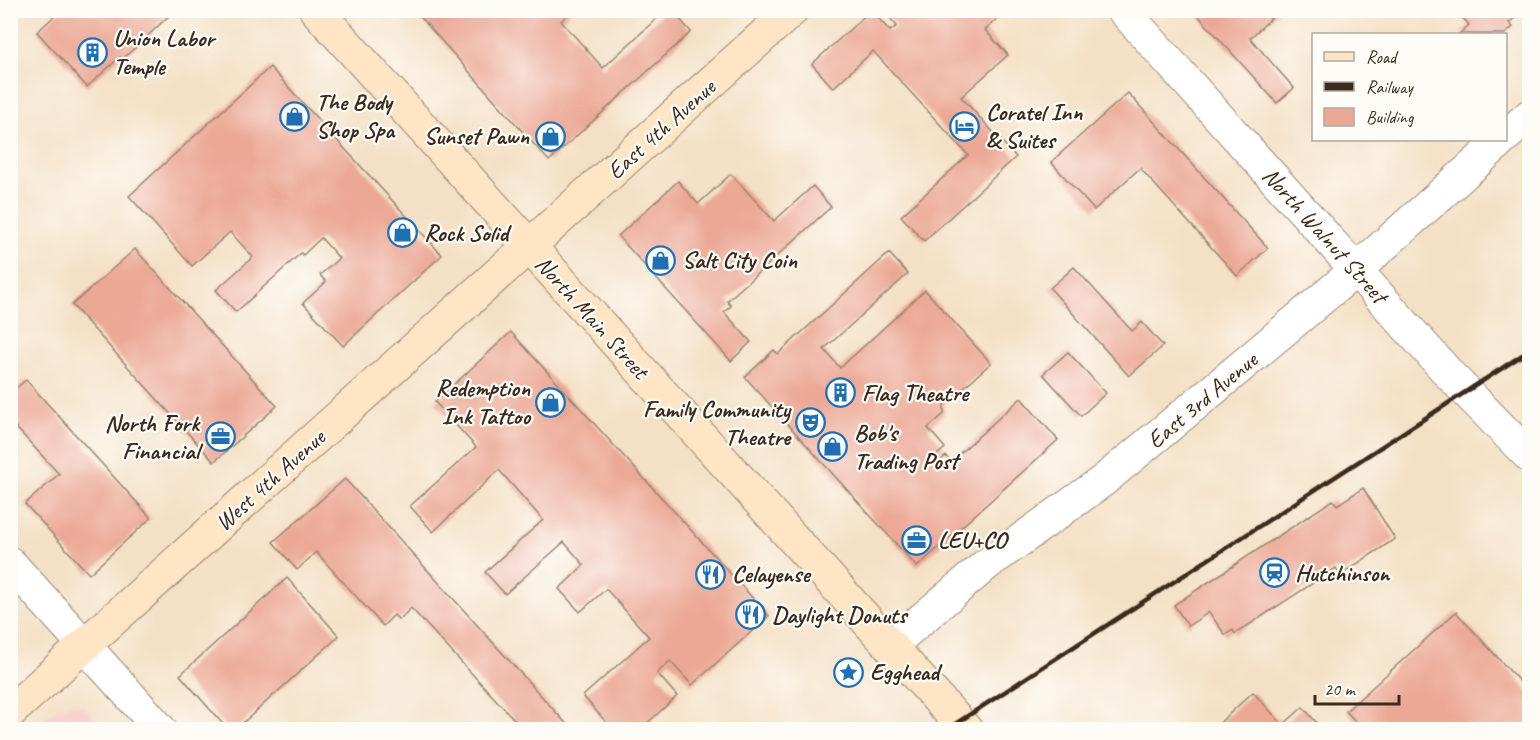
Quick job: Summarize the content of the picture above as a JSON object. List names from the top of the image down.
{
  "streets": {
    "main road": ["East 4th Avenue", "North Main Street", "West 4th Avenue"],
    "street": ["North Walnut Street", "East 3rd Avenue"]
  },
  "crossings": [
    ["East 4th Avenue", "North Main Street"],
    ["East 4th Avenue", "West 4th Avenue"],
    ["North Walnut Street", "East 3rd Avenue"],
    ["North Main Street", "East 3rd Avenue"],
    ["North Main Street", "West 4th Avenue"]
  ],
  "places": {
    "building": ["Union Labor Temple", "Flag Theatre"],
    "shop": [
      "The Body Shop Spa",
      "Sunset Pawn",
      "Rock Solid",
      "Salt City Coin",
      "Redemption Ink Tattoo",
      "Bob's Trading Post"
    ],
    "hotel": ["Coratel Inn & Suites"],
    "theatre": ["Family Community Theatre"],
    "office": ["North Fork Financial", "LEU+CO"],
    "station": ["Hutchinson"],
    "restaurant": ["Celayense", "Daylight Donuts"],
    "place": ["Egghead"]
  },
  "legend": ["Road", "Railway", "Building"],
  "scale_bar": "20 m"
}
